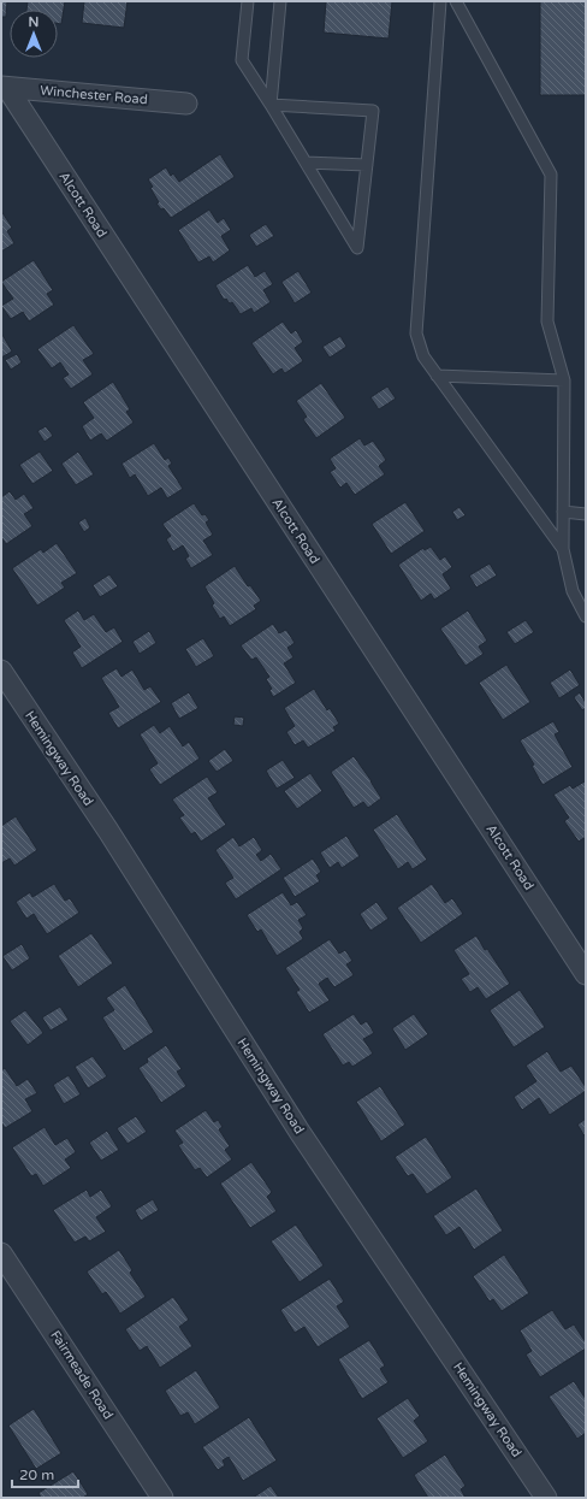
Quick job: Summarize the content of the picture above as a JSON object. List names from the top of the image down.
{
  "streets": {
    "street": [
      "Winchester Road",
      "Alcott Road",
      "Hemingway Road",
      "Fairmeade Road"
    ]
  },
  "crossings": [
    ["Winchester Road", "Alcott Road"]
  ],
  "scale_bar": "20 m",
  "north": "top"
}
